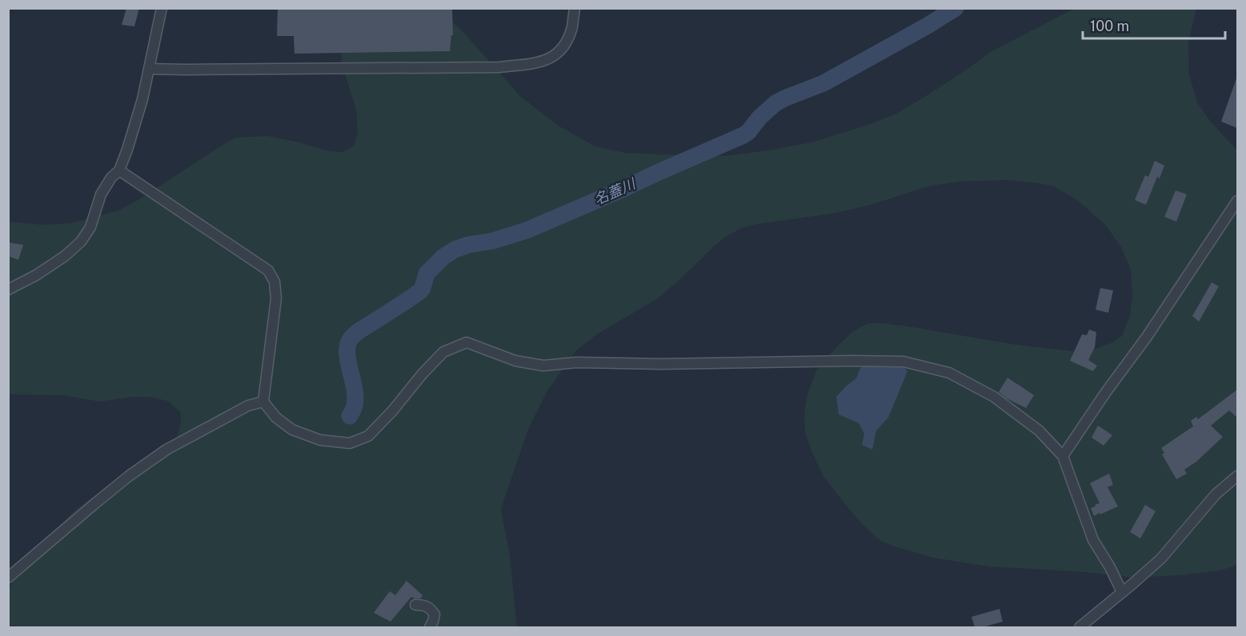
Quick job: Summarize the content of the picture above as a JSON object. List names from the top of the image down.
{
  "water": ["名蓋川"],
  "scale_bar": "100 m"
}
